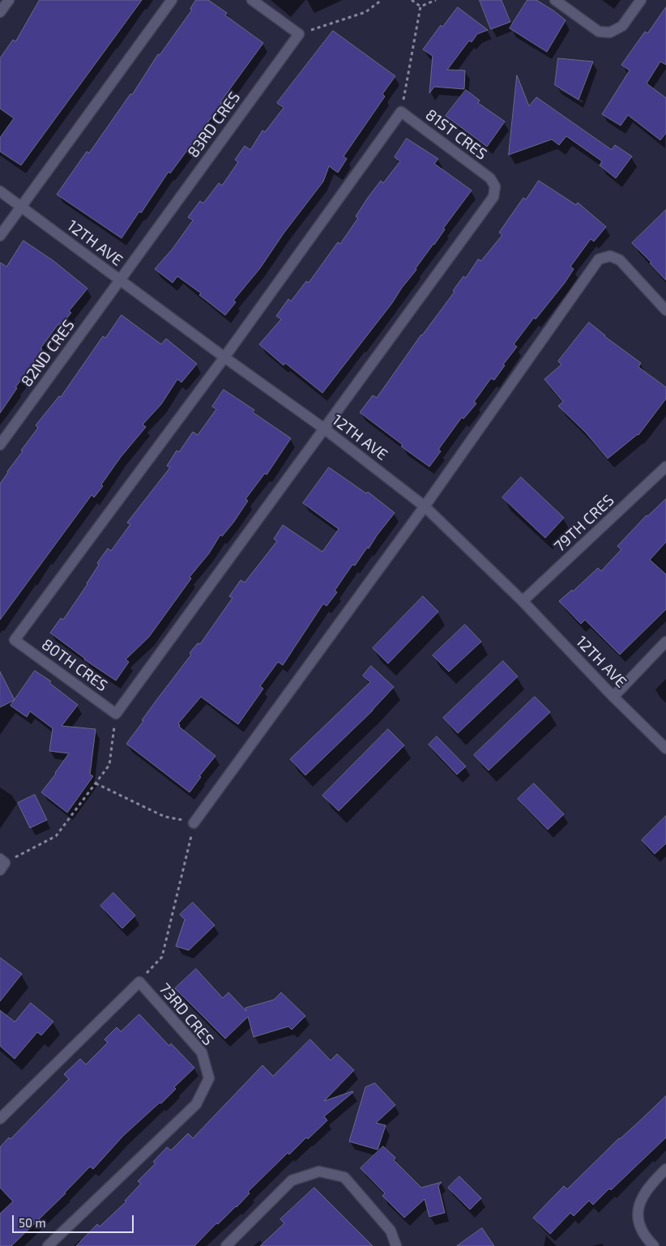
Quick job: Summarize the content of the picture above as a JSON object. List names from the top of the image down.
{
  "streets": {
    "street": [
      "83RD CRES",
      "81ST CRES",
      "12TH AVE",
      "82ND CRES",
      "79TH CRES",
      "80TH CRES",
      "73RD CRES"
    ]
  },
  "crossings": [
    ["83RD CRES", "12TH AVE"],
    ["83RD CRES", "82ND CRES"],
    ["81ST CRES", "12TH AVE"],
    ["81ST CRES", "80TH CRES"],
    ["12TH AVE", "82ND CRES"],
    ["12TH AVE", "79TH CRES"],
    ["12TH AVE", "80TH CRES"]
  ],
  "scale_bar": "50 m"
}
